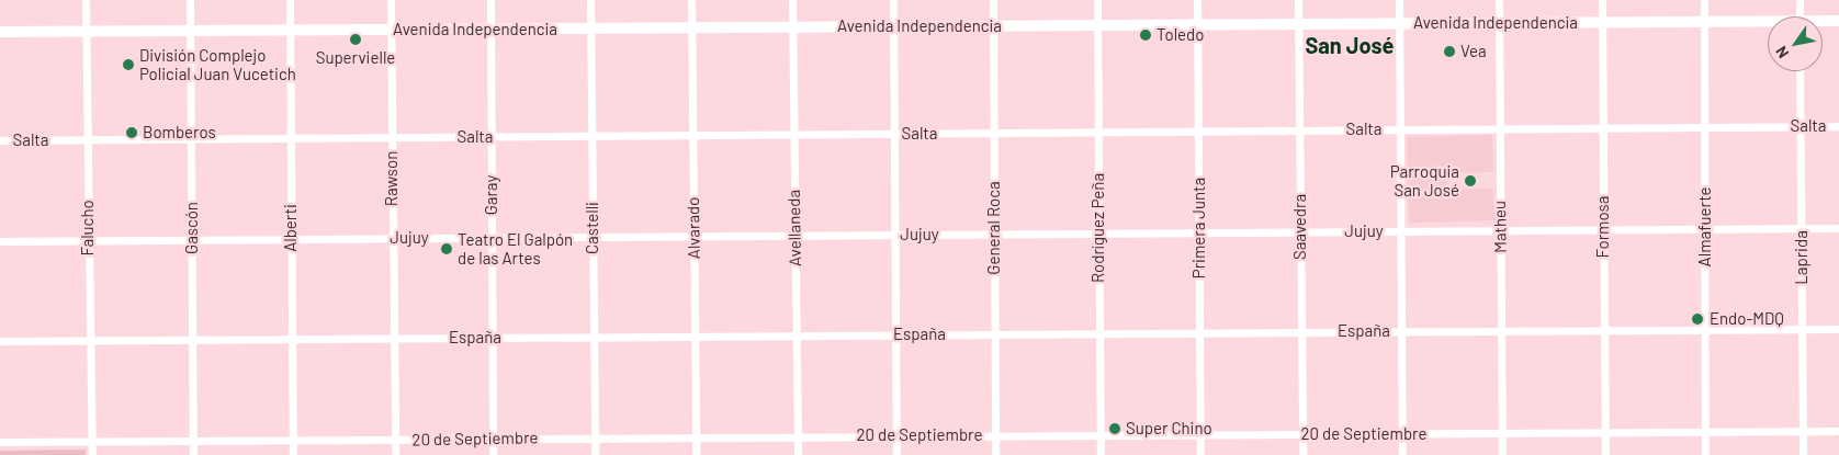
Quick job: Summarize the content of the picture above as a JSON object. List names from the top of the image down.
{
  "streets": {
    "main road": ["Avenida Independencia"],
    "street": [
      "Salta",
      "Rawson",
      "Garay",
      "Saavedra",
      "Matheu",
      "Formosa",
      "Almafuerte",
      "Falucho",
      "Gascón",
      "Alberti",
      "Castelli",
      "Alvarado",
      "Avellaneda",
      "General Roca",
      "Rodríguez Peña",
      "Primera Junta",
      "Jujuy",
      "Laprida",
      "España",
      "20 de Septiembre"
    ]
  },
  "crossings": [
    ["Avenida Independencia", "Rawson"],
    ["Avenida Independencia", "Garay"],
    ["Avenida Independencia", "Saavedra"],
    ["Avenida Independencia", "Matheu"],
    ["Avenida Independencia", "Formosa"],
    ["Avenida Independencia", "Almafuerte"],
    ["Avenida Independencia", "Falucho"],
    ["Avenida Independencia", "Gascón"],
    ["Avenida Independencia", "Alberti"],
    ["Avenida Independencia", "Castelli"],
    ["Avenida Independencia", "Alvarado"],
    ["Avenida Independencia", "Avellaneda"],
    ["Avenida Independencia", "General Roca"],
    ["Avenida Independencia", "Rodríguez Peña"],
    ["Avenida Independencia", "Primera Junta"],
    ["Salta", "Rawson"],
    ["Salta", "Garay"],
    ["Salta", "Saavedra"],
    ["Salta", "Matheu"],
    ["Salta", "Formosa"],
    ["Salta", "Almafuerte"],
    ["Salta", "Falucho"],
    ["Salta", "Gascón"],
    ["Salta", "Alberti"],
    ["Salta", "Castelli"],
    ["Salta", "Alvarado"],
    ["Salta", "Avellaneda"],
    ["Salta", "General Roca"],
    ["Salta", "Rodríguez Peña"],
    ["Salta", "Primera Junta"],
    ["Salta", "Laprida"],
    ["Rawson", "Jujuy"],
    ["Rawson", "España"],
    ["Rawson", "20 de Septiembre"],
    ["Garay", "Jujuy"],
    ["Garay", "España"],
    ["Garay", "20 de Septiembre"],
    ["Saavedra", "Jujuy"],
    ["Saavedra", "España"],
    ["Saavedra", "20 de Septiembre"],
    ["Matheu", "Jujuy"],
    ["Matheu", "España"],
    ["Matheu", "20 de Septiembre"],
    ["Formosa", "Jujuy"],
    ["Formosa", "España"],
    ["Formosa", "20 de Septiembre"],
    ["Almafuerte", "Jujuy"],
    ["Almafuerte", "España"],
    ["Almafuerte", "20 de Septiembre"],
    ["Falucho", "Jujuy"],
    ["Falucho", "España"],
    ["Falucho", "20 de Septiembre"],
    ["Gascón", "Jujuy"],
    ["Gascón", "España"],
    ["Gascón", "20 de Septiembre"],
    ["Alberti", "Jujuy"],
    ["Alberti", "España"],
    ["Alberti", "20 de Septiembre"],
    ["Castelli", "Jujuy"],
    ["Castelli", "España"],
    ["Castelli", "20 de Septiembre"],
    ["Alvarado", "Jujuy"],
    ["Alvarado", "España"],
    ["Alvarado", "20 de Septiembre"],
    ["Avellaneda", "Jujuy"],
    ["Avellaneda", "España"],
    ["Avellaneda", "20 de Septiembre"],
    ["General Roca", "Jujuy"],
    ["General Roca", "España"],
    ["General Roca", "20 de Septiembre"],
    ["Rodríguez Peña", "Jujuy"],
    ["Rodríguez Peña", "España"],
    ["Rodríguez Peña", "20 de Septiembre"],
    ["Primera Junta", "Jujuy"],
    ["Primera Junta", "España"],
    ["Primera Junta", "20 de Septiembre"],
    ["Jujuy", "Laprida"],
    ["Laprida", "España"],
    ["Laprida", "20 de Septiembre"]
  ],
  "districts": ["San José"],
  "places": [
    "Toledo",
    "Supervielle",
    "Vea",
    "División Complejo Policial Juan Vucetich",
    "Bomberos",
    "Parroquia San José",
    "Teatro El Galpón de las Artes",
    "Endo-MDQ",
    "Super Chino"
  ],
  "north": "bottom left"
}
